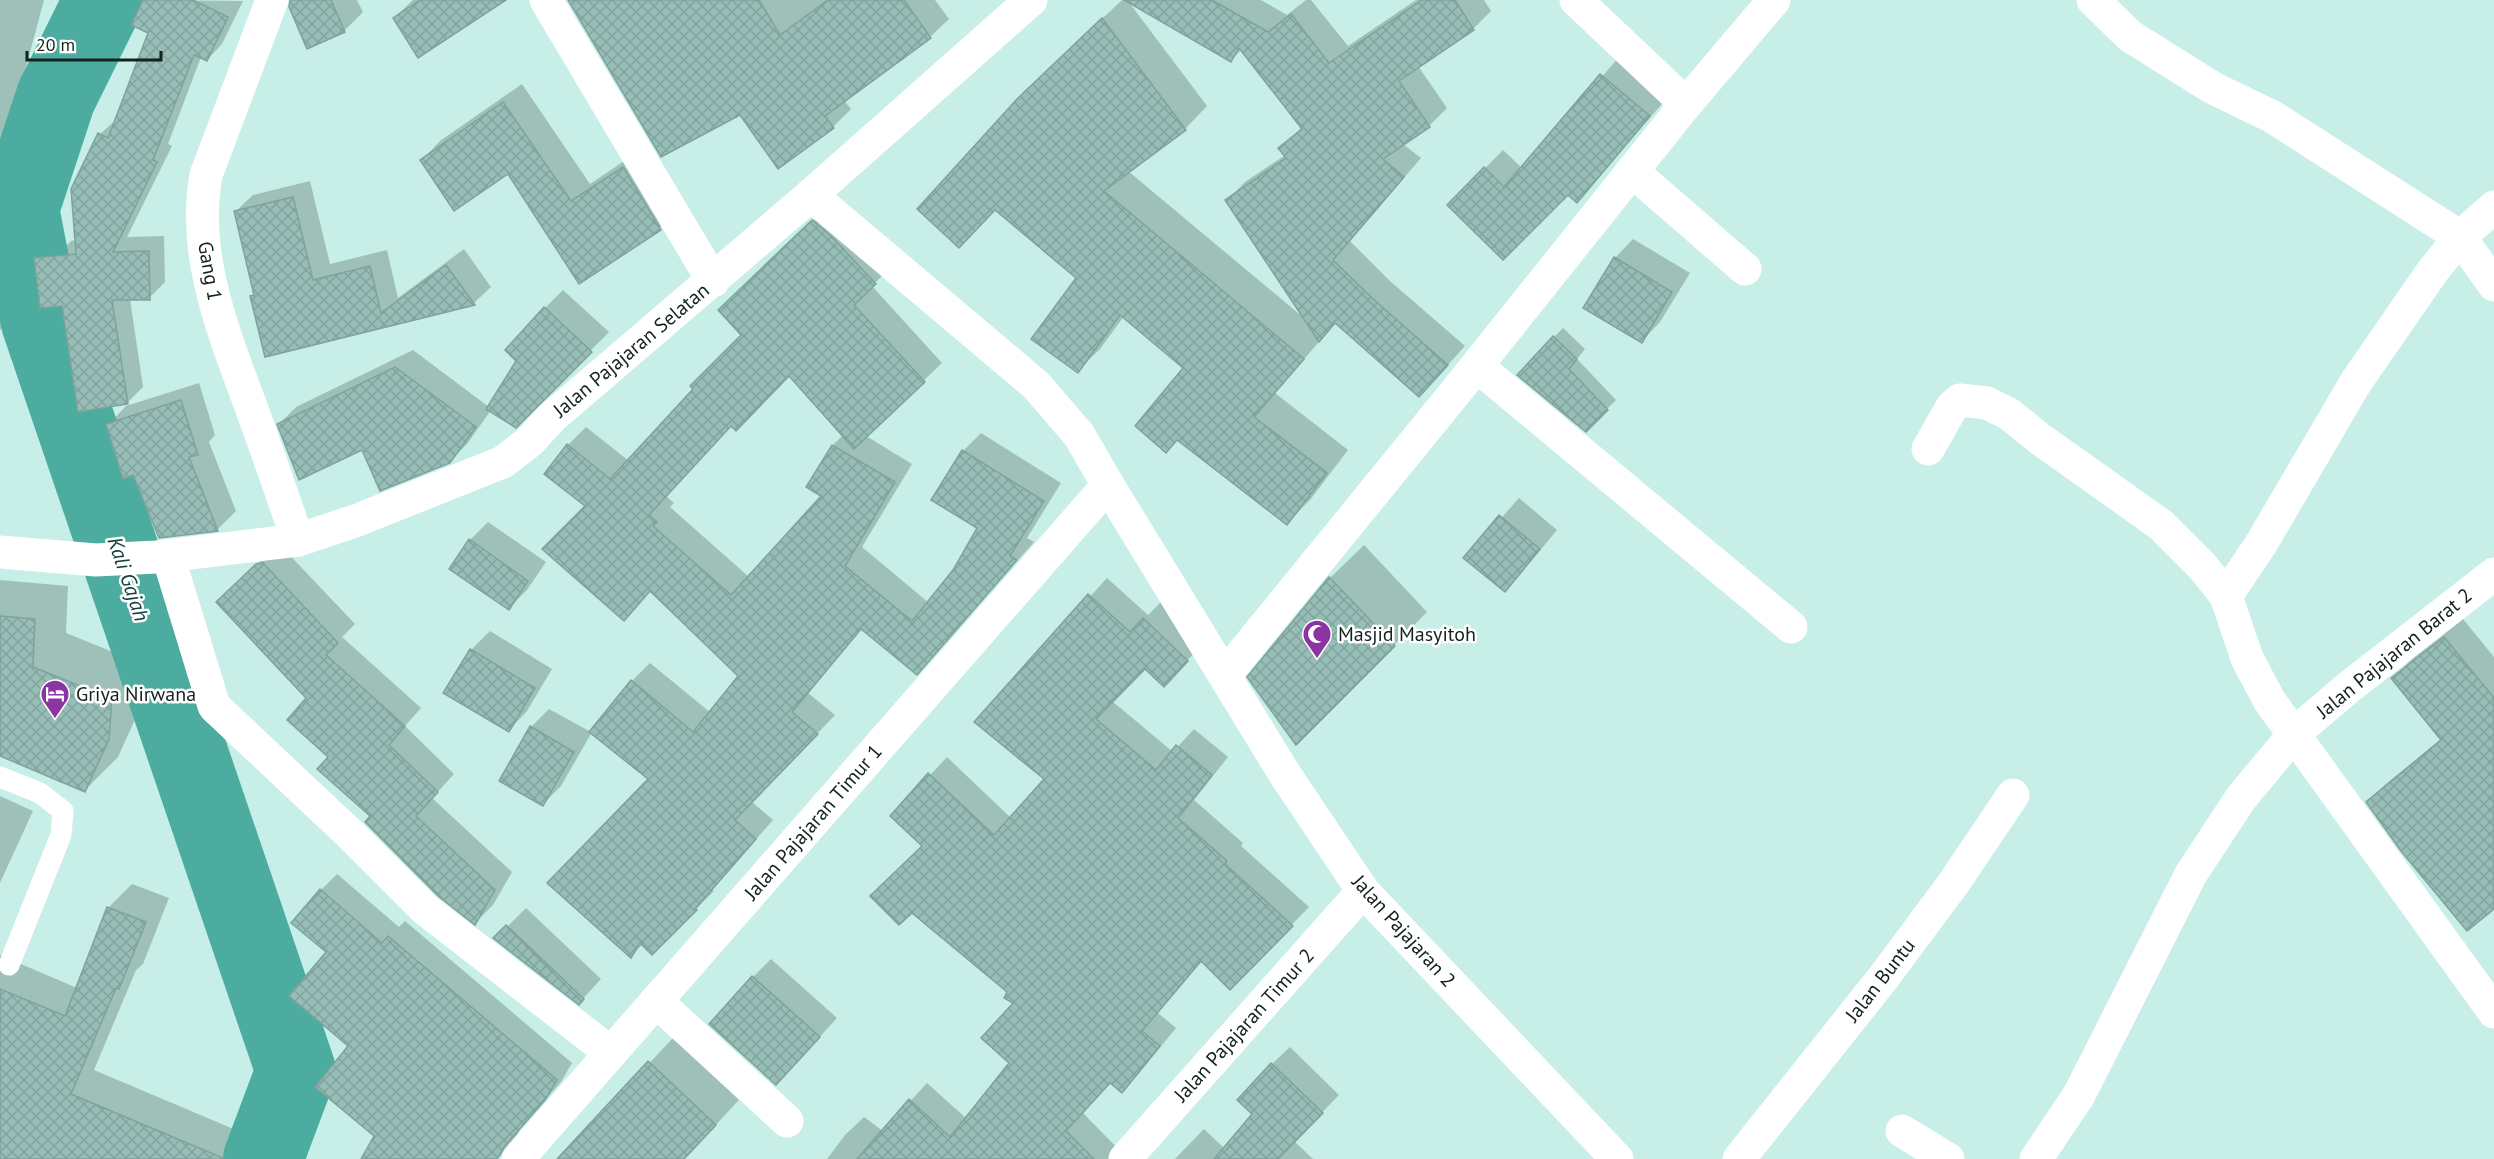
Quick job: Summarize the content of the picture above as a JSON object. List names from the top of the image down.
{
  "streets": {
    "street": [
      "Gang 1",
      "Jalan Pajajaran Selatan",
      "Jalan Pajajaran Barat 2",
      "Jalan Pajajaran Timur 1",
      "Jalan Pajajaran 2",
      "Jalan Buntu",
      "Jalan Pajajaran Timur 2"
    ]
  },
  "crossings": [
    ["Gang 1", "Jalan Pajajaran Selatan"],
    ["Jalan Pajajaran Selatan", "Jalan Pajajaran 2"],
    ["Jalan Pajajaran Timur 1", "Jalan Pajajaran 2"],
    ["Jalan Pajajaran 2", "Jalan Pajajaran Timur 2"]
  ],
  "water": ["Kali Gajah"],
  "places": {
    "mosque": ["Masjid Masyitoh"],
    "hotel": ["Griya Nirwana"]
  },
  "scale_bar": "20 m"
}
